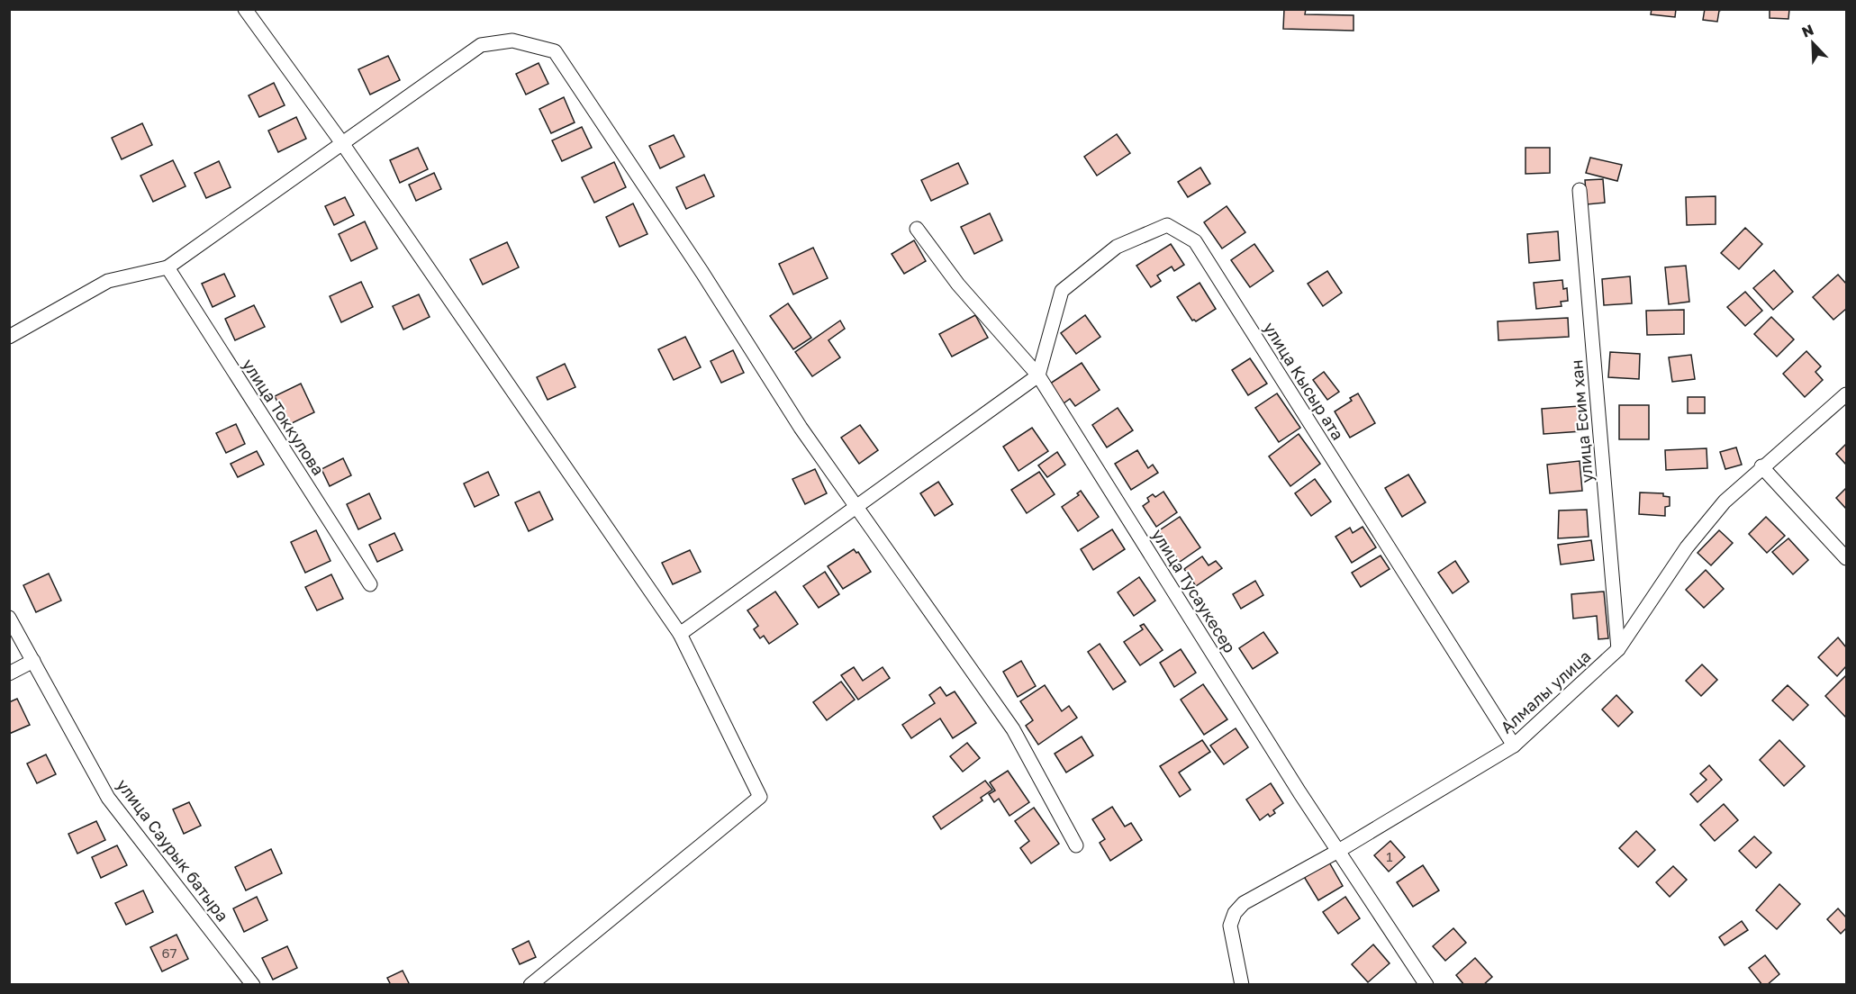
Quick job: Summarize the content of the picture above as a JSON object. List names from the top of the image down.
{
  "streets": {
    "street": [
      "улица Кысыр ата",
      "улица Токкулова",
      "улица Есим хан",
      "улица Тусаукесер",
      "Алмалы улица",
      "улица Саурык батыра"
    ]
  },
  "crossings": [
    ["улица Кысыр ата", "улица Тусаукесер"],
    ["улица Кысыр ата", "Алмалы улица"],
    ["улица Есим хан", "Алмалы улица"],
    ["улица Тусаукесер", "Алмалы улица"]
  ],
  "house_numbers": ["1", "67"],
  "north": "top left"
}
